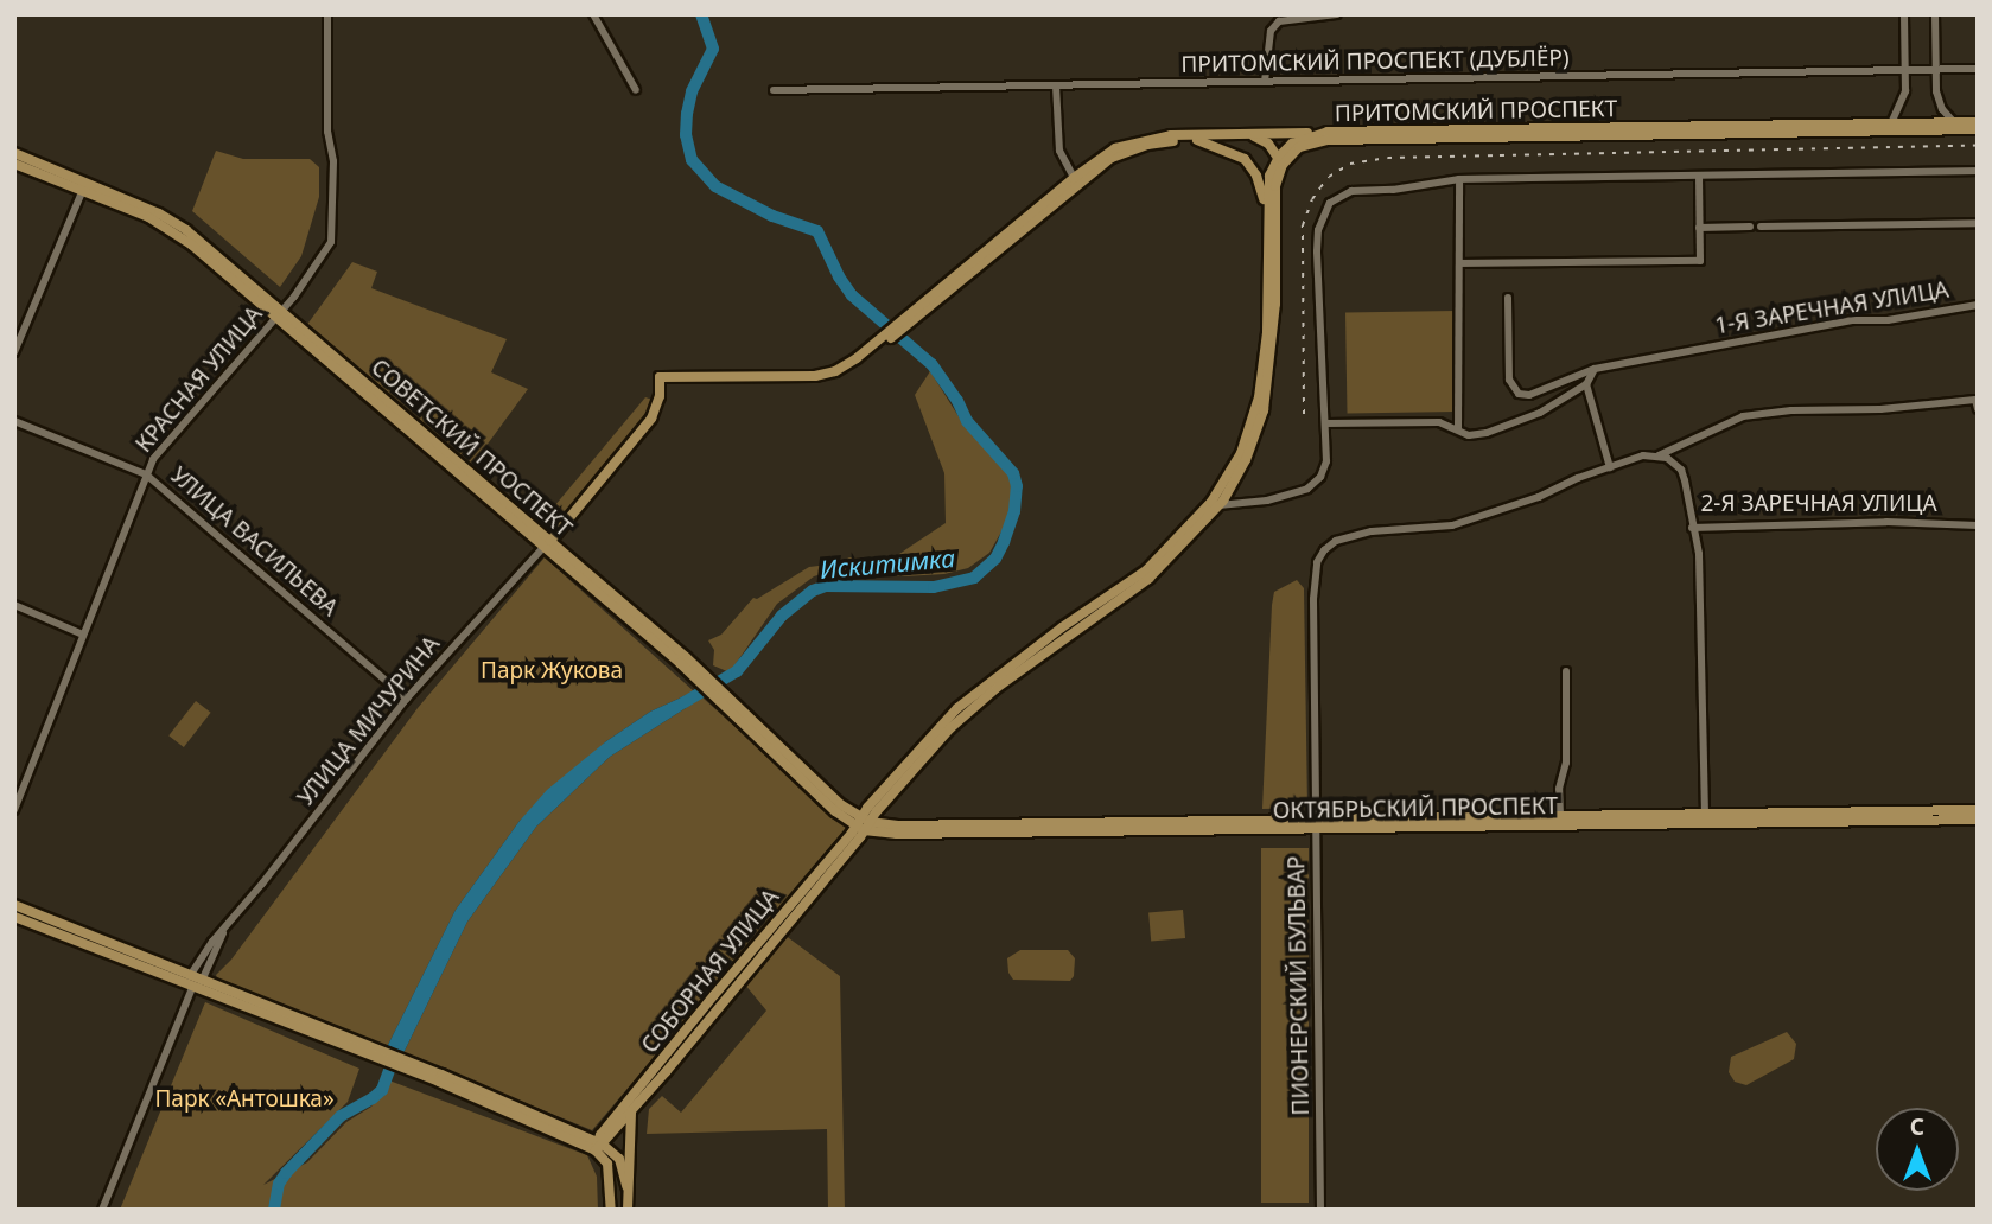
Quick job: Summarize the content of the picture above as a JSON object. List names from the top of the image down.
{
  "streets": {
    "main road": [
      "ПРИТОМСКИЙ ПРОСПЕКТ",
      "СОВЕТСКИЙ ПРОСПЕКТ",
      "ОКТЯБРЬСКИЙ ПРОСПЕКТ",
      "СОБОРНАЯ УЛИЦА"
    ],
    "street": [
      "ПРИТОМСКИЙ ПРОСПЕКТ (ДУБЛЁР)",
      "1-Я ЗАРЕЧНАЯ УЛИЦА",
      "КРАСНАЯ УЛИЦА",
      "2-Я ЗАРЕЧНАЯ УЛИЦА",
      "УЛИЦА ВАСИЛЬЕВА",
      "УЛИЦА МИЧУРИНА",
      "ПИОНЕРСКИЙ БУЛЬВАР"
    ]
  },
  "crossings": [
    ["КРАСНАЯ УЛИЦА", "СОВЕТСКИЙ ПРОСПЕКТ"],
    ["КРАСНАЯ УЛИЦА", "УЛИЦА ВАСИЛЬЕВА"],
    ["СОВЕТСКИЙ ПРОСПЕКТ", "УЛИЦА МИЧУРИНА"],
    ["СОВЕТСКИЙ ПРОСПЕКТ", "ОКТЯБРЬСКИЙ ПРОСПЕКТ"],
    ["СОВЕТСКИЙ ПРОСПЕКТ", "СОБОРНАЯ УЛИЦА"],
    ["УЛИЦА ВАСИЛЬЕВА", "УЛИЦА МИЧУРИНА"],
    ["ОКТЯБРЬСКИЙ ПРОСПЕКТ", "СОБОРНАЯ УЛИЦА"],
    ["ОКТЯБРЬСКИЙ ПРОСПЕКТ", "ПИОНЕРСКИЙ БУЛЬВАР"]
  ],
  "water": ["Искитимка"],
  "parks": ["Парк Жукова", "Парк «Антошка»"],
  "north": "top"
}
